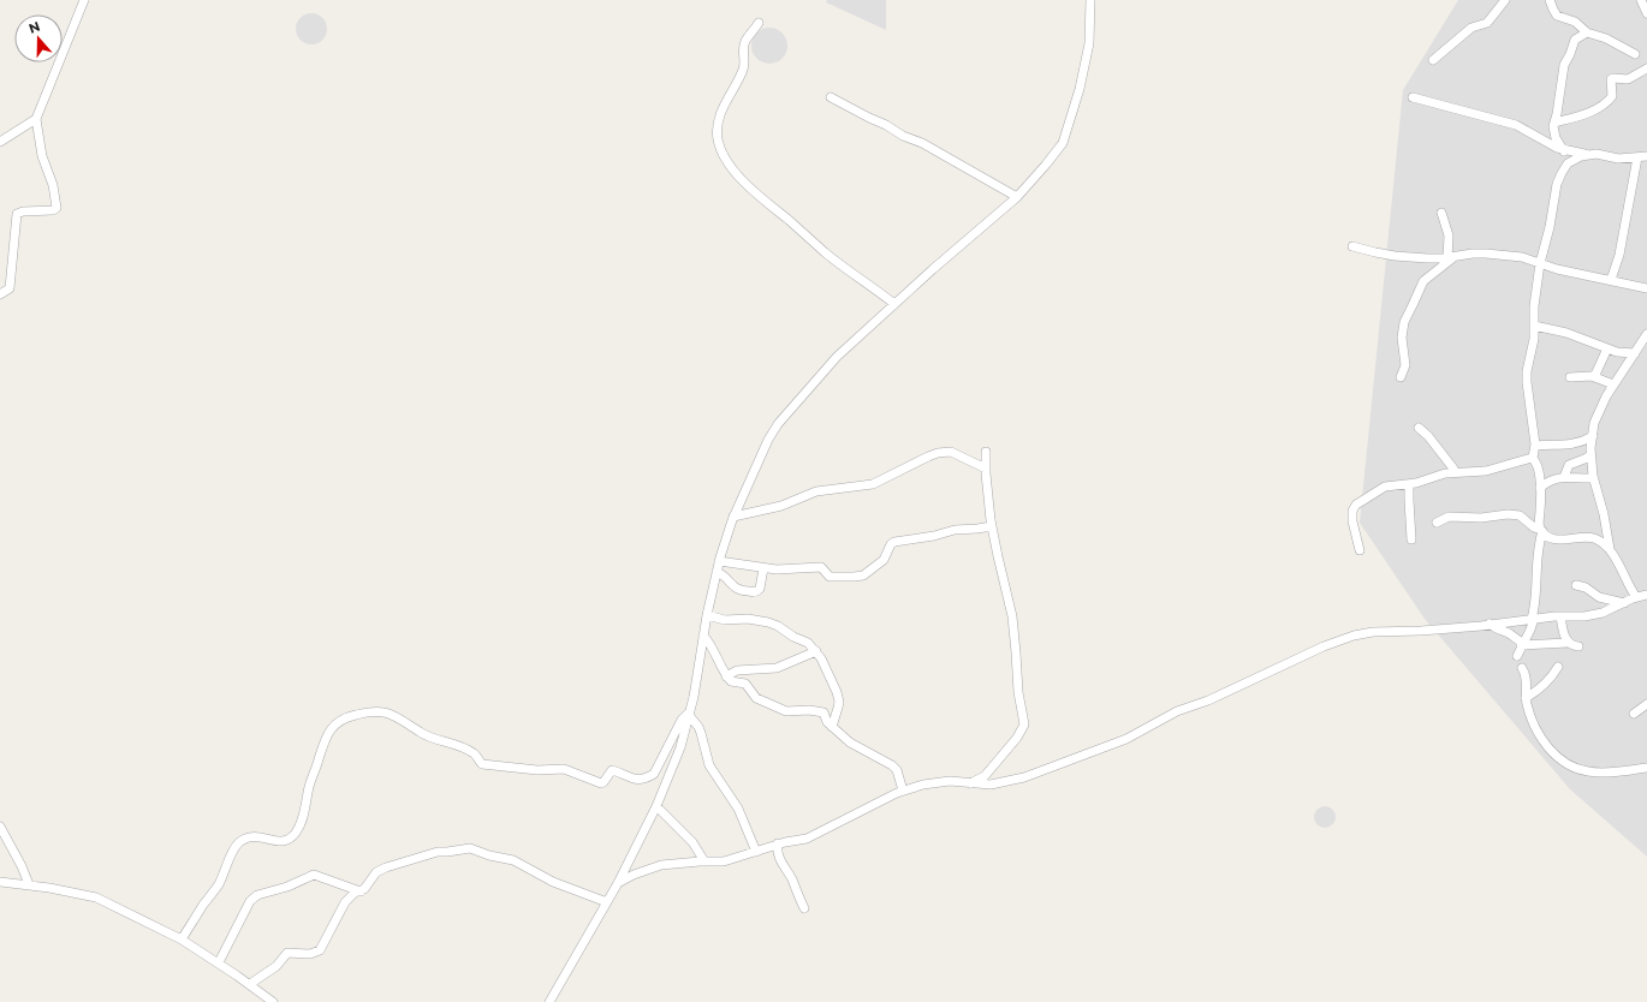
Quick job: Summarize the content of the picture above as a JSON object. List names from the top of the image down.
{
  "north": "top"
}
